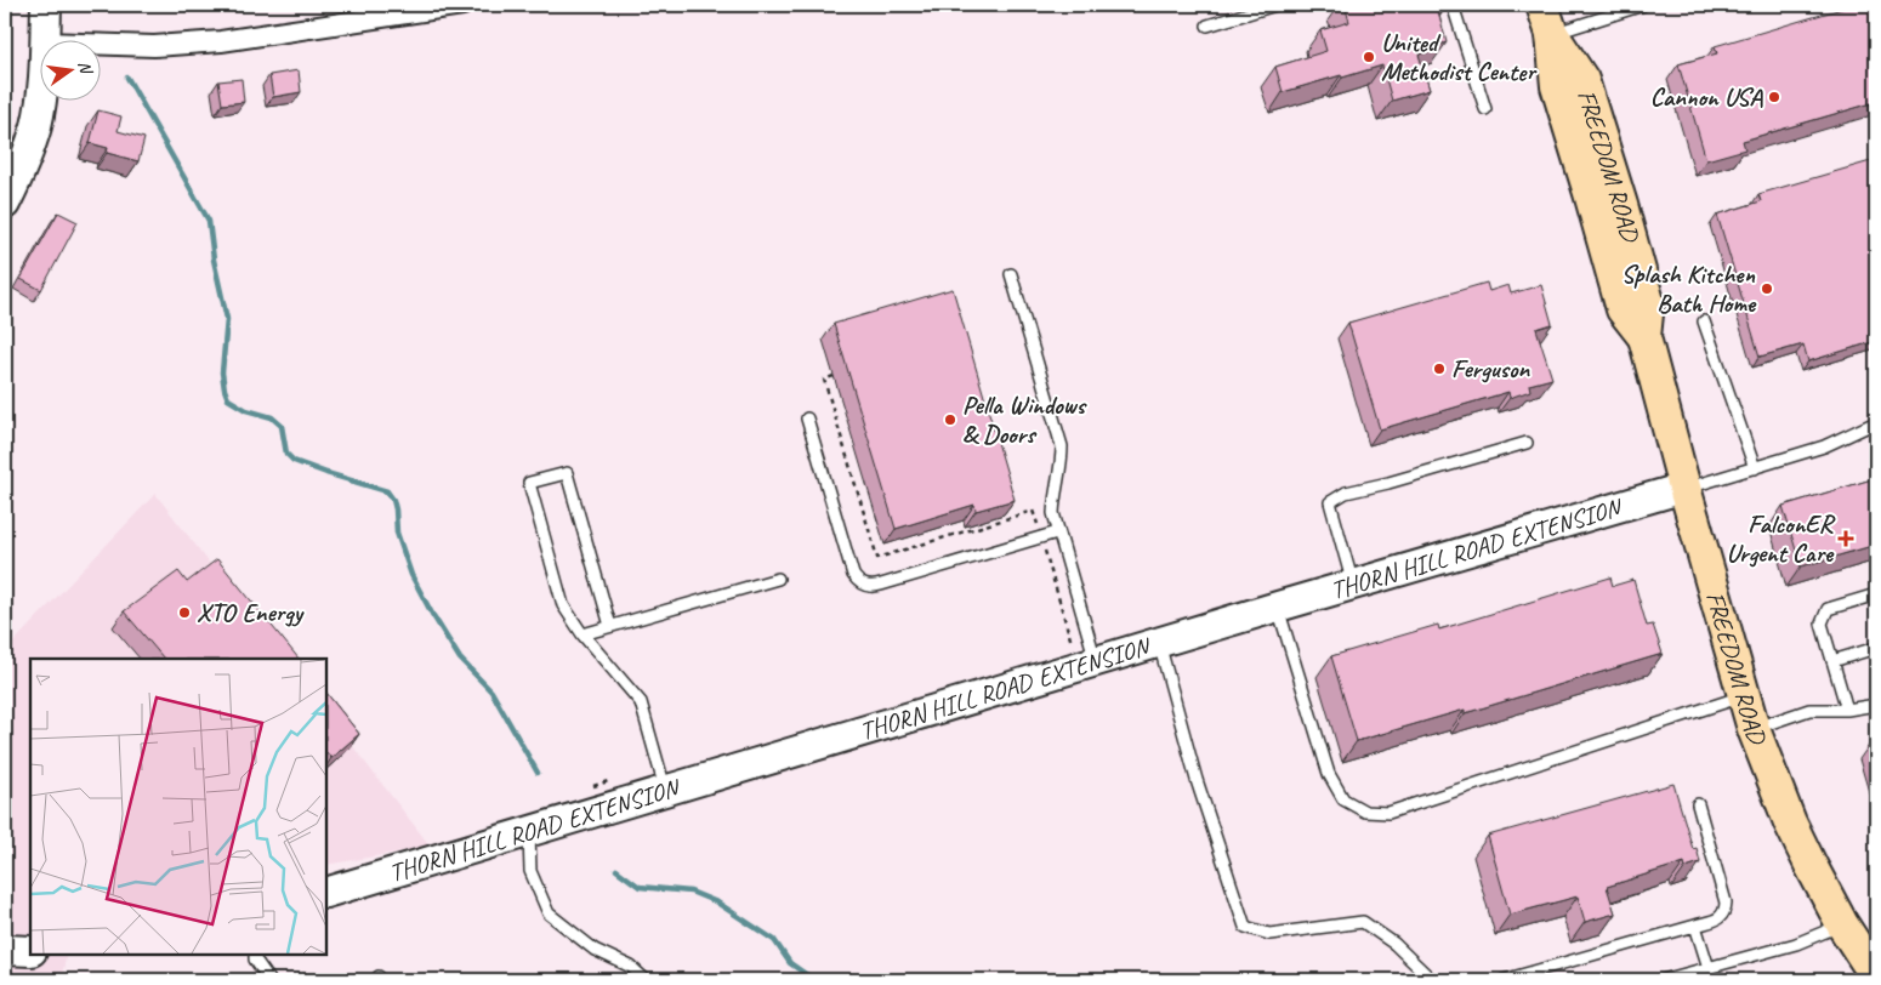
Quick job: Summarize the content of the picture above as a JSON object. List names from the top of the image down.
{
  "streets": {
    "main road": ["FREEDOM ROAD"],
    "street": ["THORN HILL ROAD EXTENSION"]
  },
  "crossings": [
    ["FREEDOM ROAD", "THORN HILL ROAD EXTENSION"]
  ],
  "places": {
    "other": [
      "United Methodist Center",
      "Cannon USA",
      "Splash Kitchen Bath Home",
      "Ferguson",
      "Pella Windows & Doors",
      "XTO Energy"
    ],
    "health": ["FalconER Urgent Care"]
  },
  "north": "right"
}
